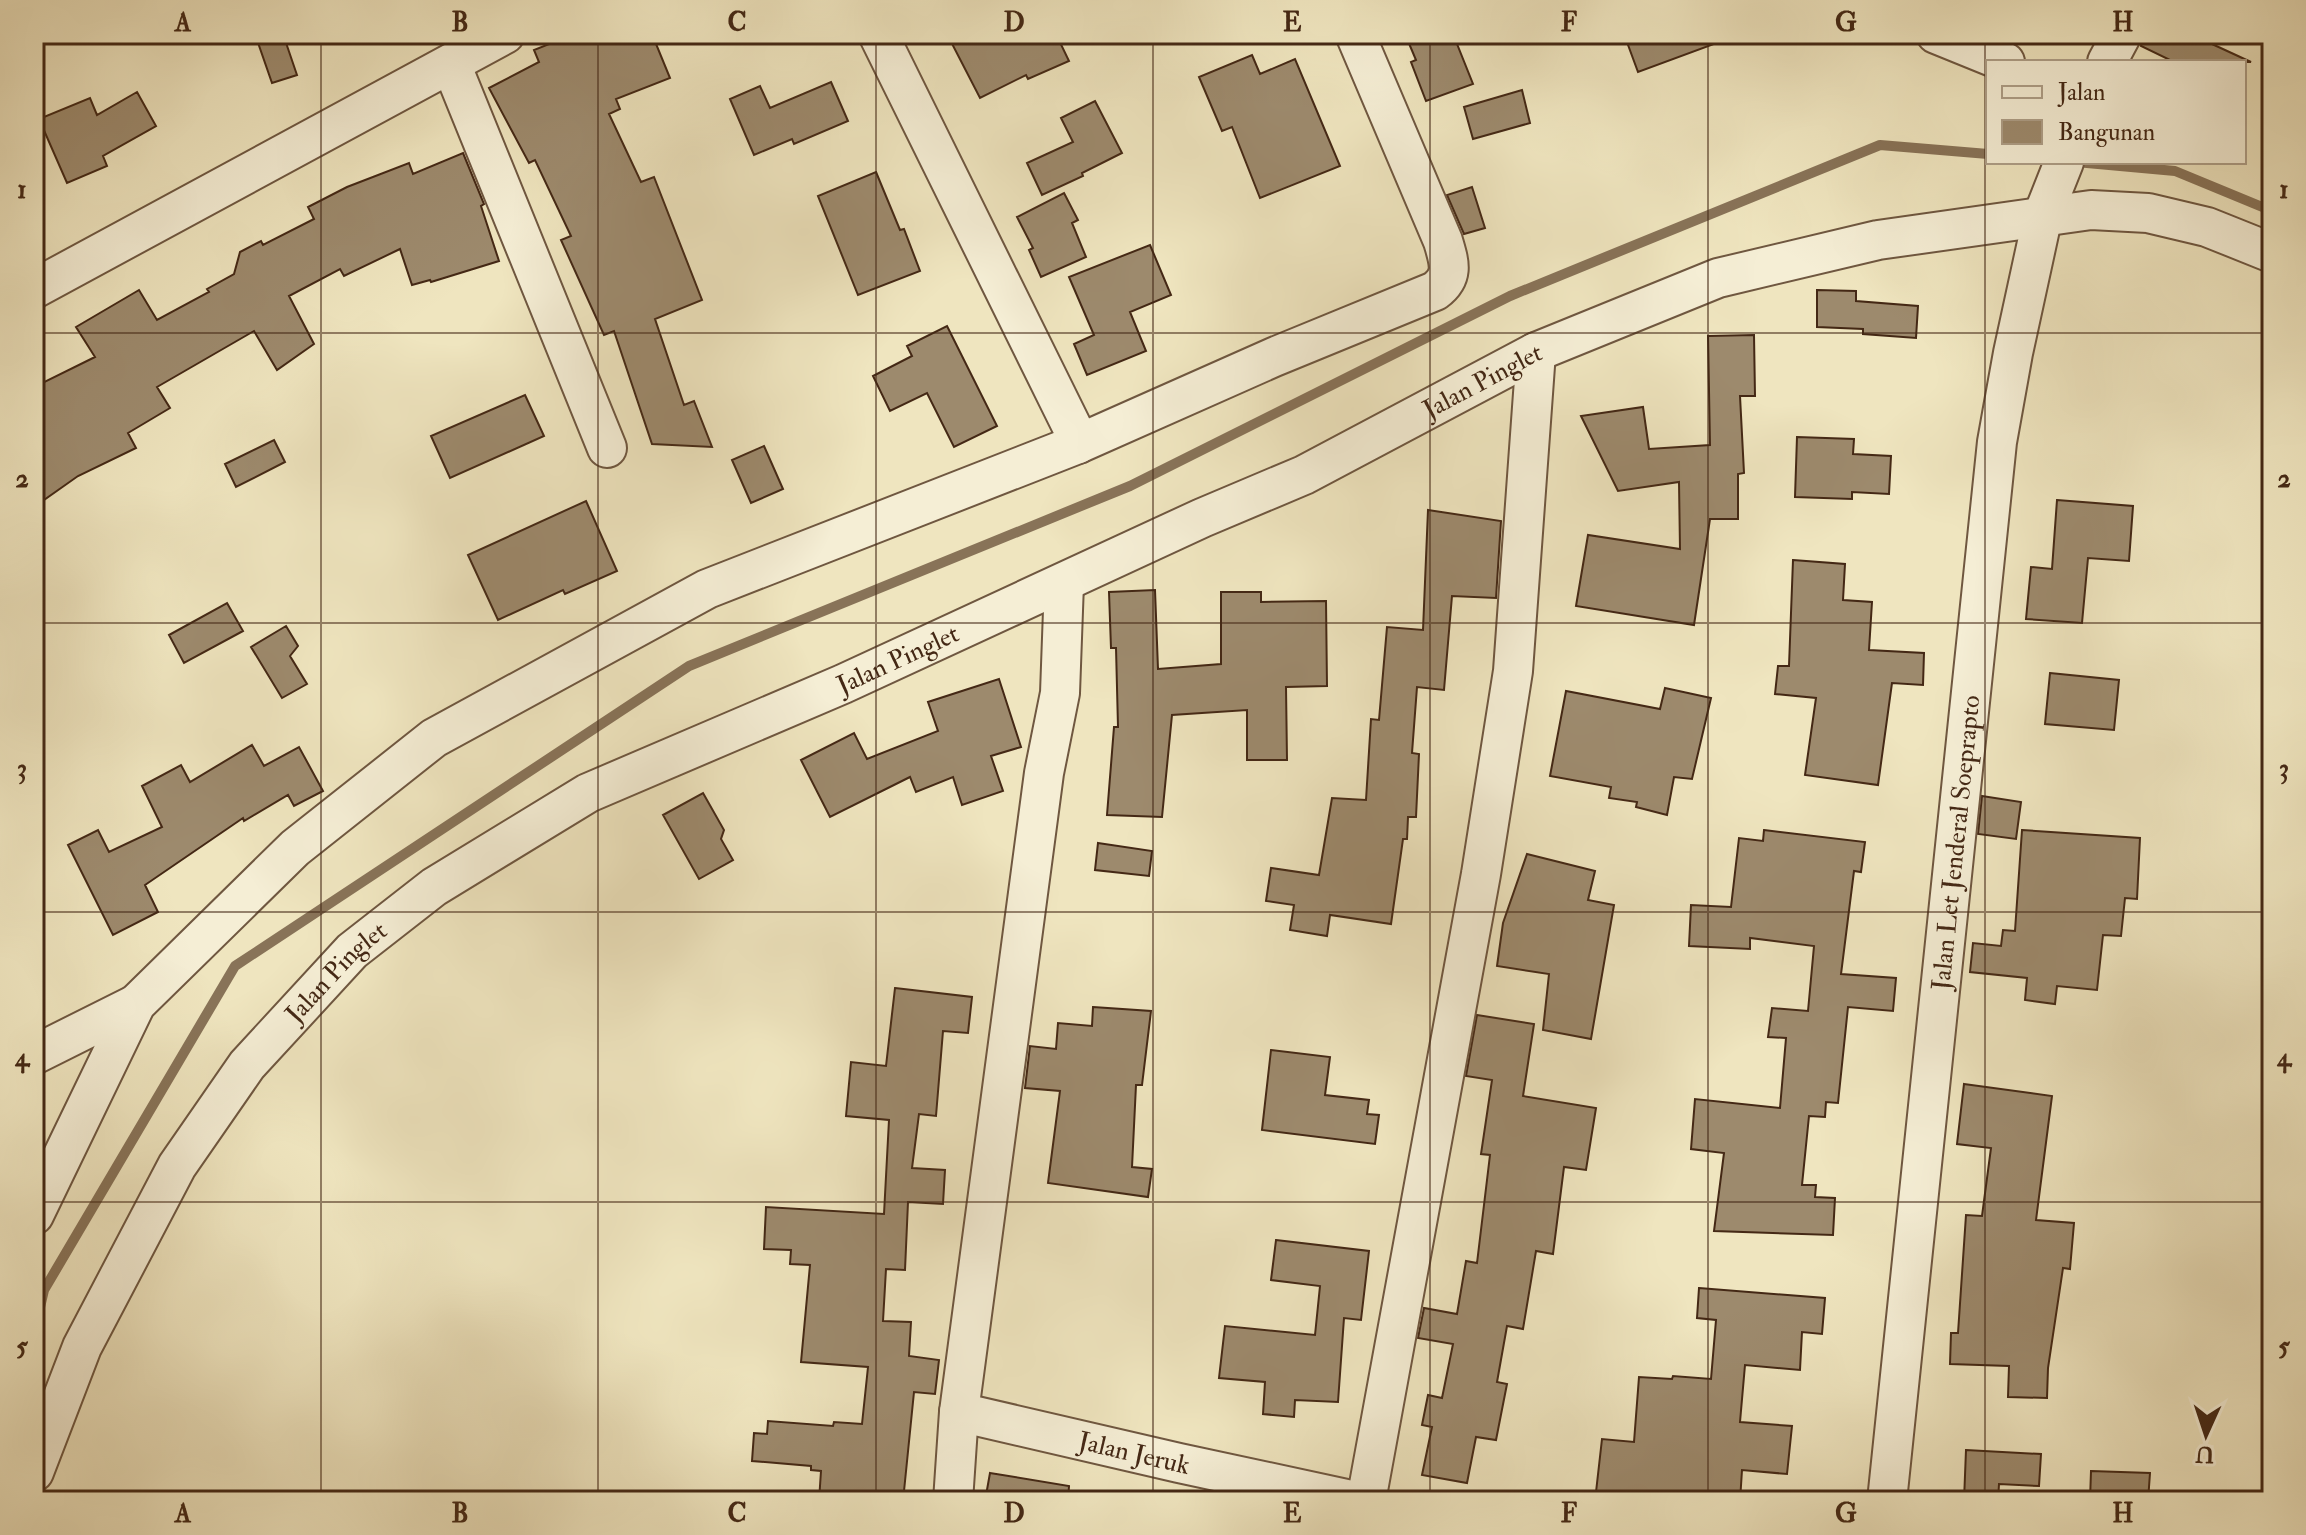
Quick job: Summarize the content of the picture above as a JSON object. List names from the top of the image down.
{
  "streets": {
    "street": ["Jalan Pinglet", "Jalan Let Jenderal Soeprapto", "Jalan Jeruk"]
  },
  "crossings": [
    ["Jalan Pinglet", "Jalan Let Jenderal Soeprapto"]
  ],
  "legend": ["Jalan", "Bangunan"],
  "north": "bottom",
  "grid": {
    "columns": [
      "A",
      "B",
      "C",
      "D",
      "E",
      "F",
      "G",
      "H"
    ],
    "rows": [
      "1",
      "2",
      "3",
      "4",
      "5"
    ]
  }
}
